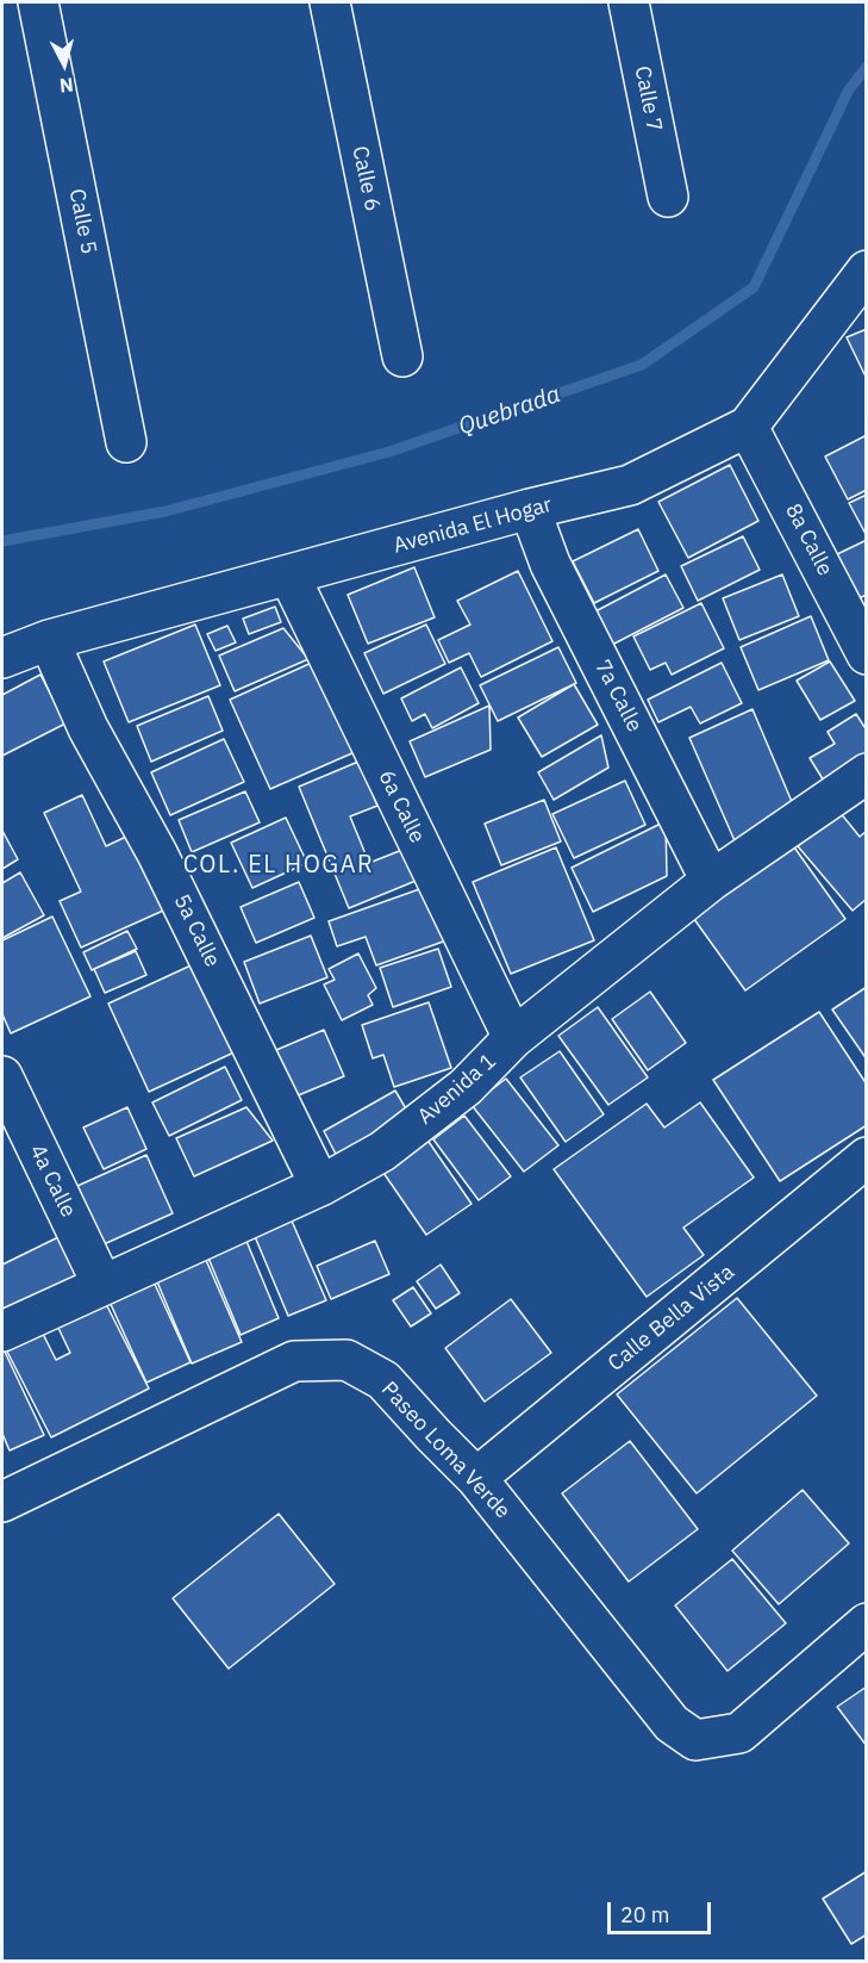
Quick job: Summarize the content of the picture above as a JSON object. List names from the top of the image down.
{
  "streets": {
    "street": [
      "Calle 7",
      "Calle 6",
      "Calle 5",
      "Avenida El Hogar",
      "8a Calle",
      "7a Calle",
      "6a Calle",
      "5a Calle",
      "Avenida 1",
      "4a Calle",
      "Calle Bella Vista",
      "Paseo Loma Verde"
    ]
  },
  "crossings": [
    ["Avenida El Hogar", "8a Calle"],
    ["Avenida El Hogar", "7a Calle"],
    ["Avenida El Hogar", "6a Calle"],
    ["Avenida El Hogar", "5a Calle"],
    ["7a Calle", "Avenida 1"],
    ["6a Calle", "Avenida 1"],
    ["5a Calle", "Avenida 1"],
    ["Avenida 1", "4a Calle"],
    ["Calle Bella Vista", "Paseo Loma Verde"]
  ],
  "districts": ["COL. EL HOGAR"],
  "water": ["Quebrada"],
  "scale_bar": "20 m",
  "north": "bottom"
}
